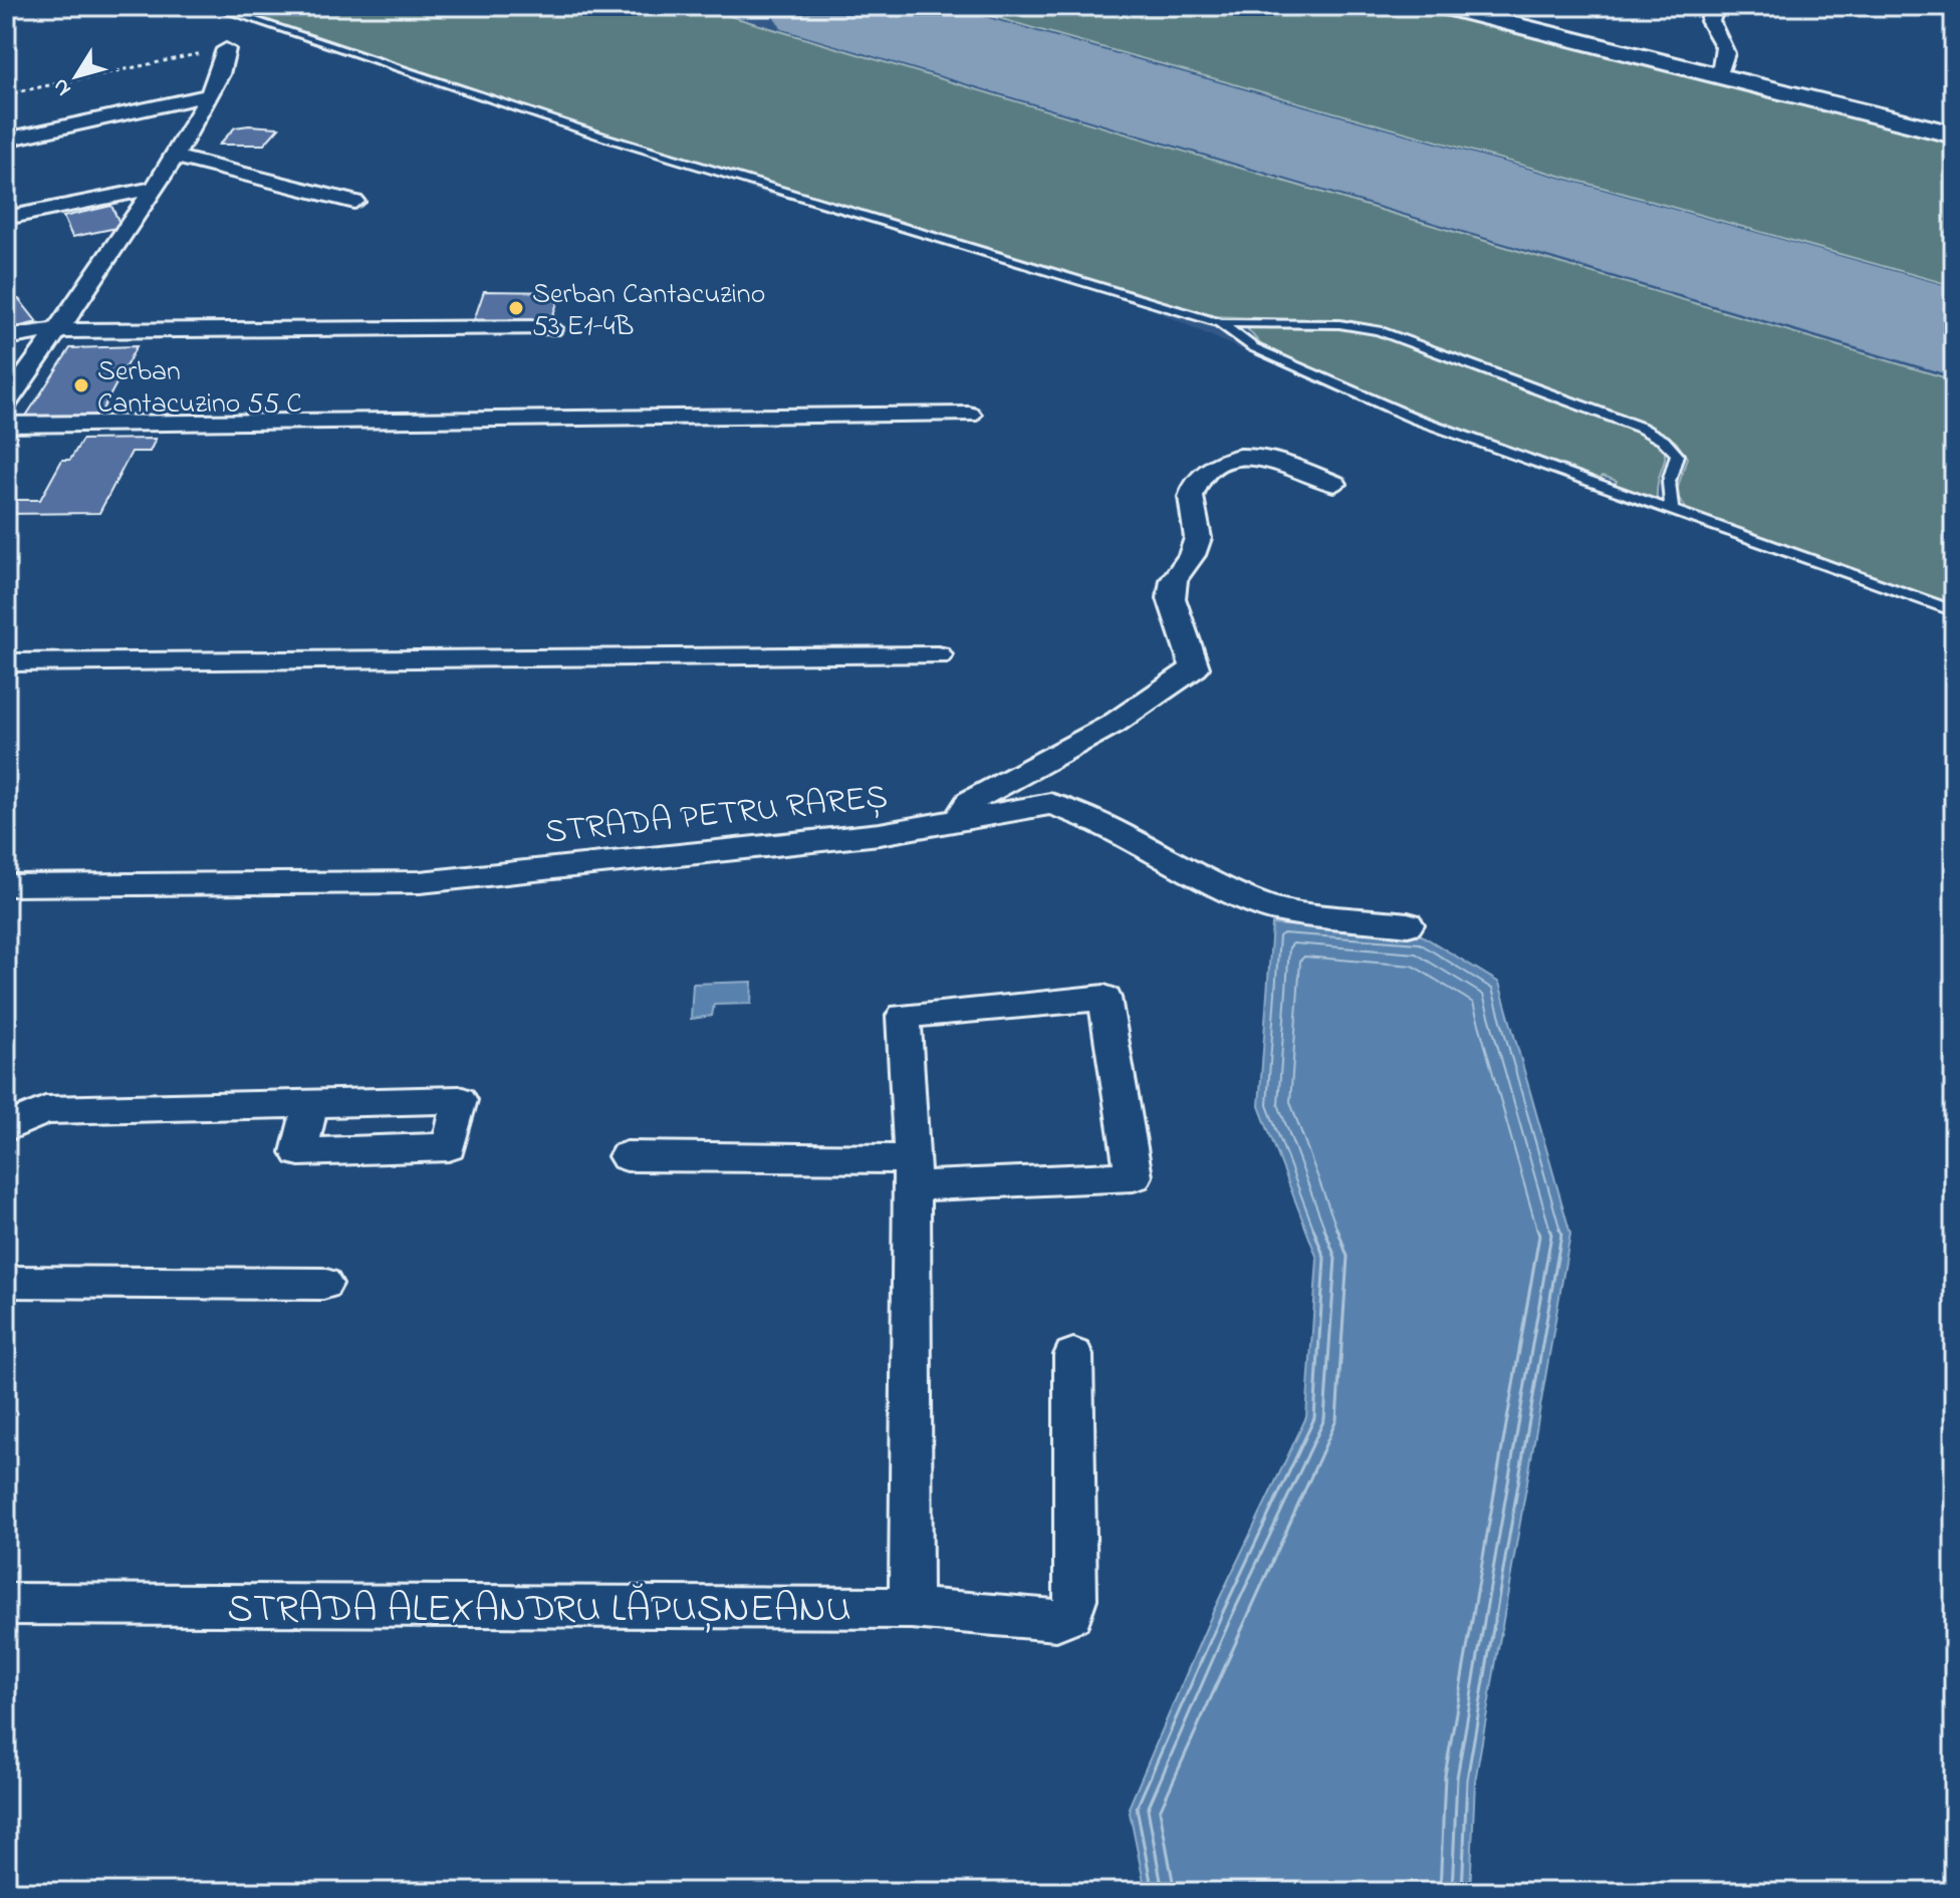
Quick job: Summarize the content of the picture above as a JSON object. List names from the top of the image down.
{
  "streets": {
    "street": ["STRADA PETRU RAREȘ", "STRADA ALEXANDRU LĂPUȘNEANU"]
  },
  "places": ["Serban Cantacuzino 53 E1-4B", "Serban Cantacuzino 55 C"],
  "north": "bottom left"
}
